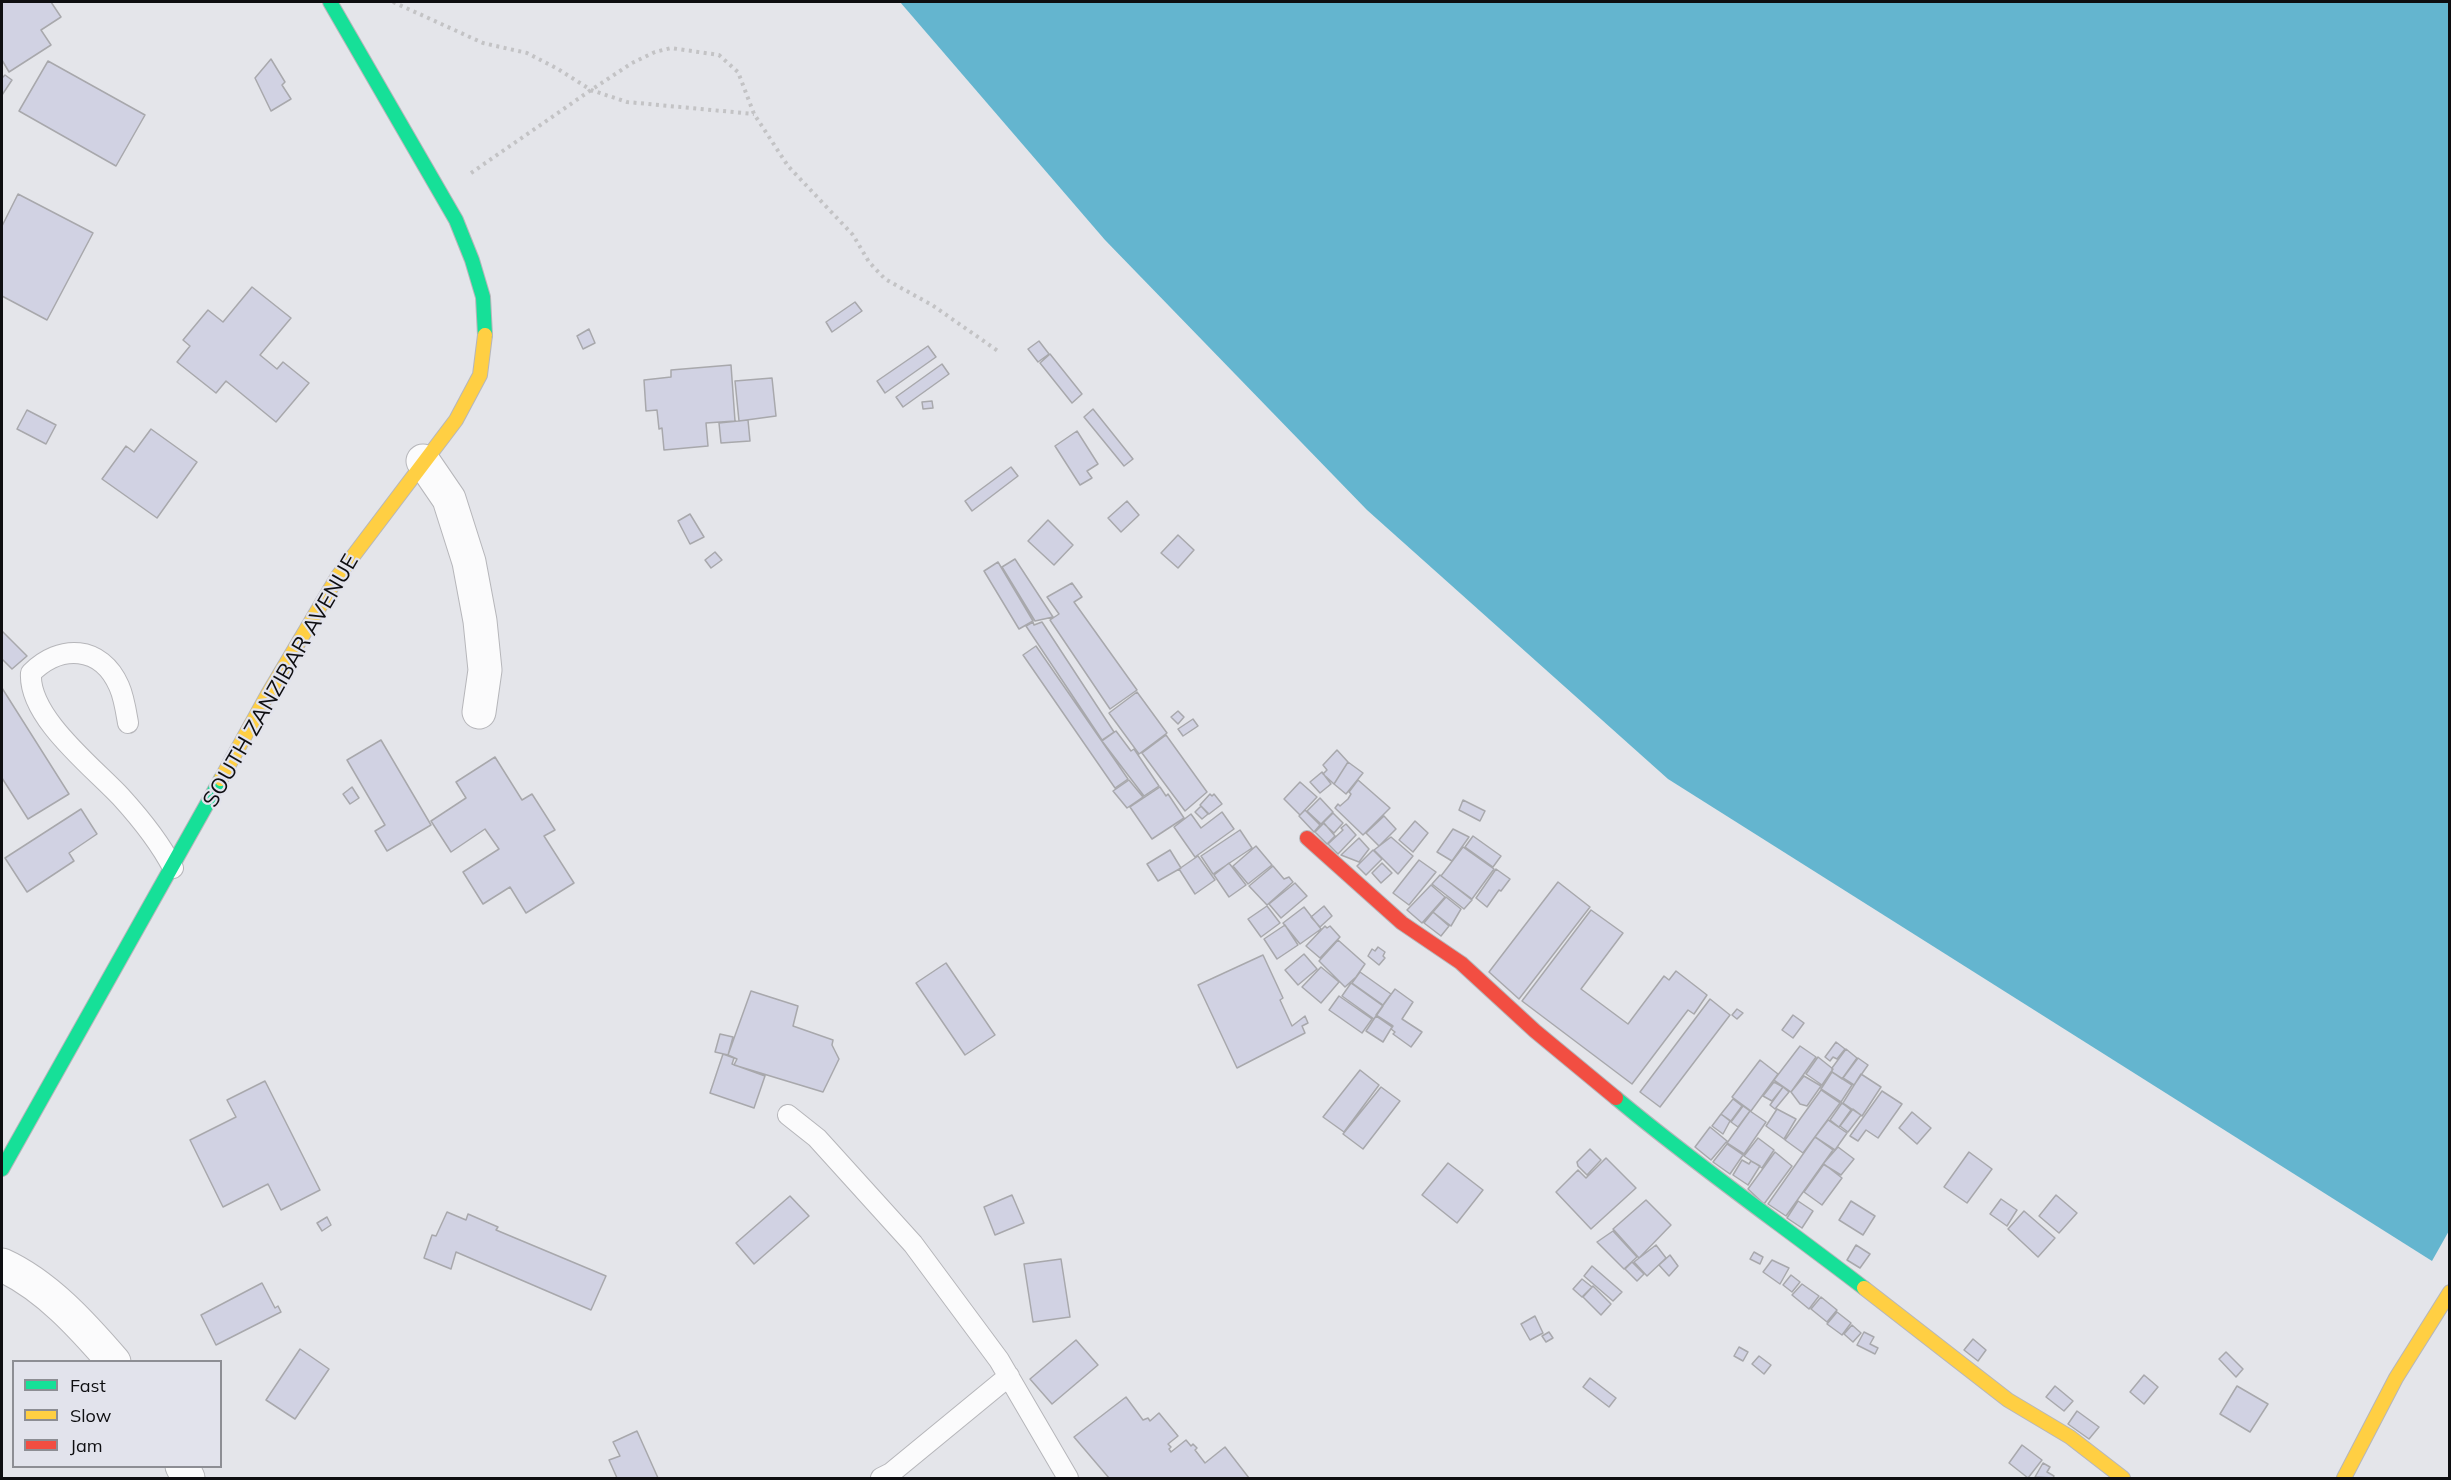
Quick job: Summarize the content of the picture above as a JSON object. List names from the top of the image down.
{
  "streets": {
    "street": ["SOUTH ZANZIBAR AVENUE"]
  },
  "legend": ["Fast", "Slow", "Jam"]
}
